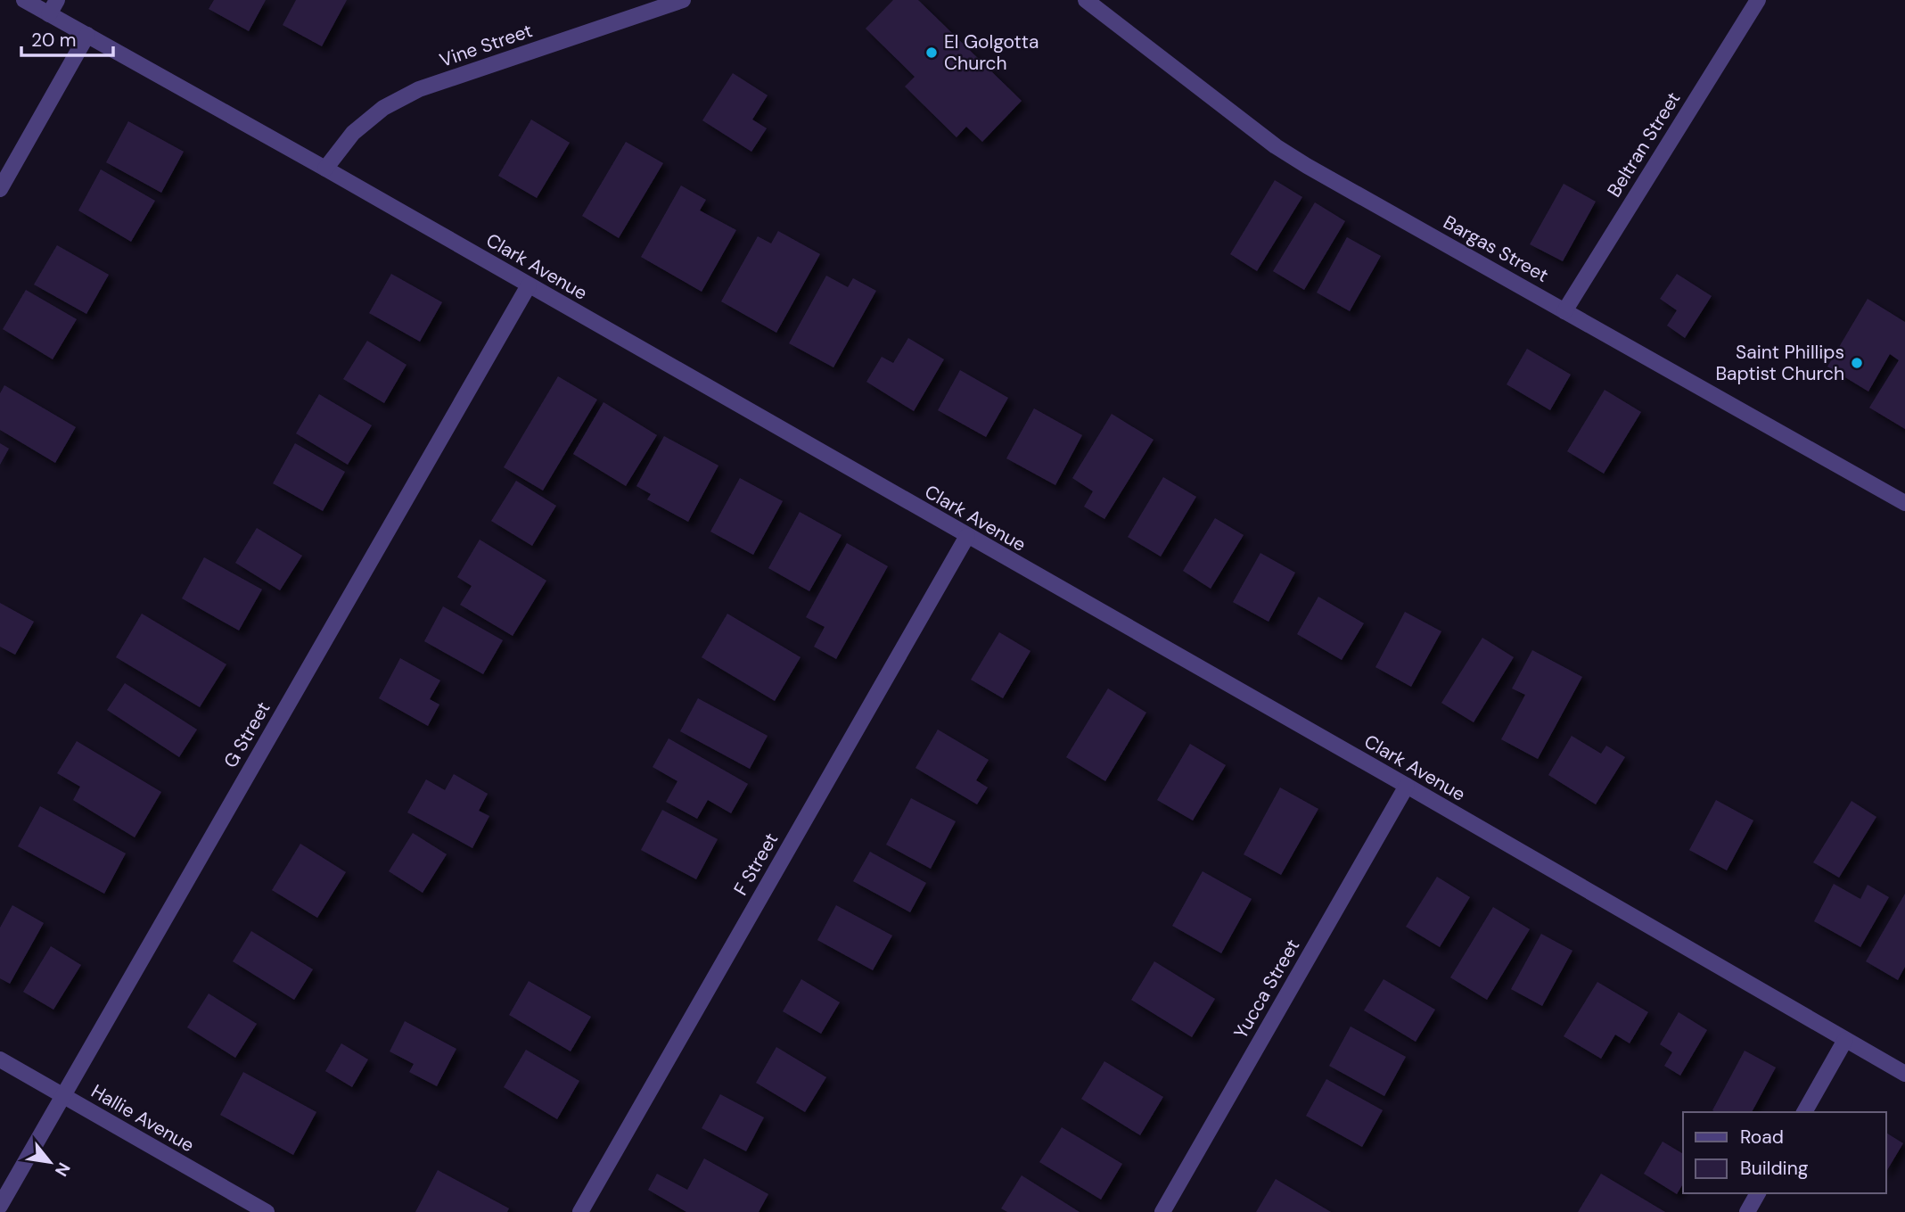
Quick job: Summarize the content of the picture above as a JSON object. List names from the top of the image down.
{
  "streets": {
    "street": [
      "Vine Street",
      "Beltran Street",
      "Bargas Street",
      "Clark Avenue",
      "G Street",
      "F Street",
      "Yucca Street",
      "Hallie Avenue"
    ]
  },
  "crossings": [
    ["Vine Street", "Clark Avenue"],
    ["Beltran Street", "Bargas Street"],
    ["Clark Avenue", "G Street"],
    ["Clark Avenue", "F Street"],
    ["Clark Avenue", "Yucca Street"],
    ["G Street", "Hallie Avenue"]
  ],
  "places": ["El Golgotta Church", "Saint Phillips Baptist Church"],
  "legend": ["Road", "Building"],
  "scale_bar": "20 m",
  "north": "bottom right"
}
